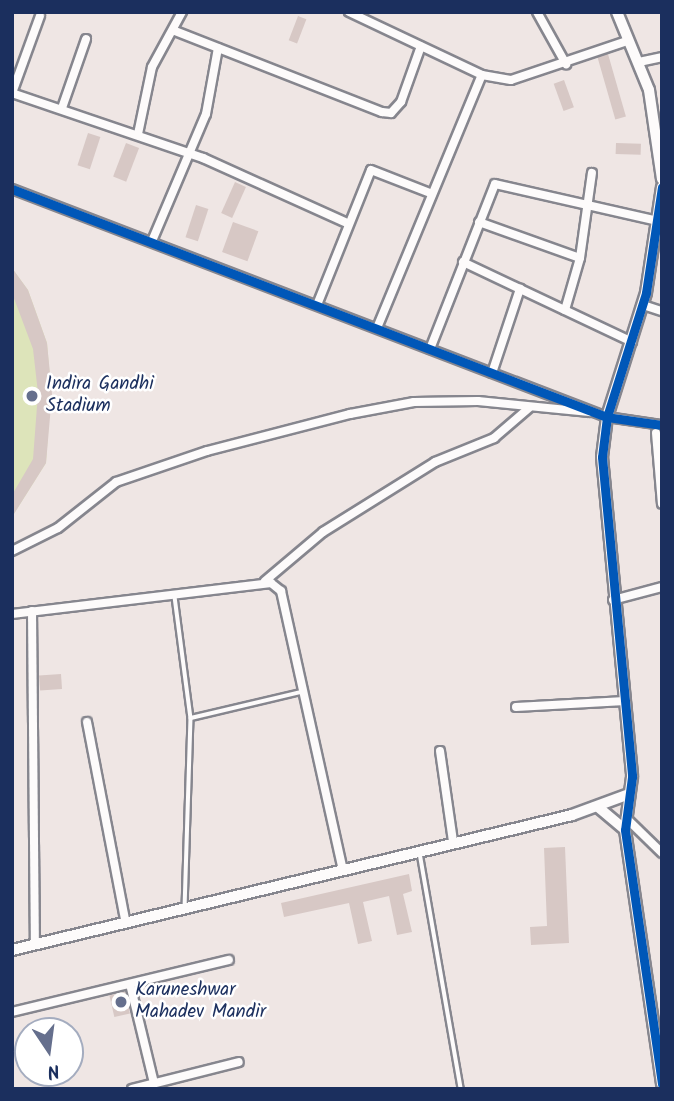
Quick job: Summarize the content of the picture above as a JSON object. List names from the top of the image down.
{
  "places": ["Indira Gandhi Stadium", "Karuneshwar Mahadev Mandir"],
  "north": "bottom"
}
